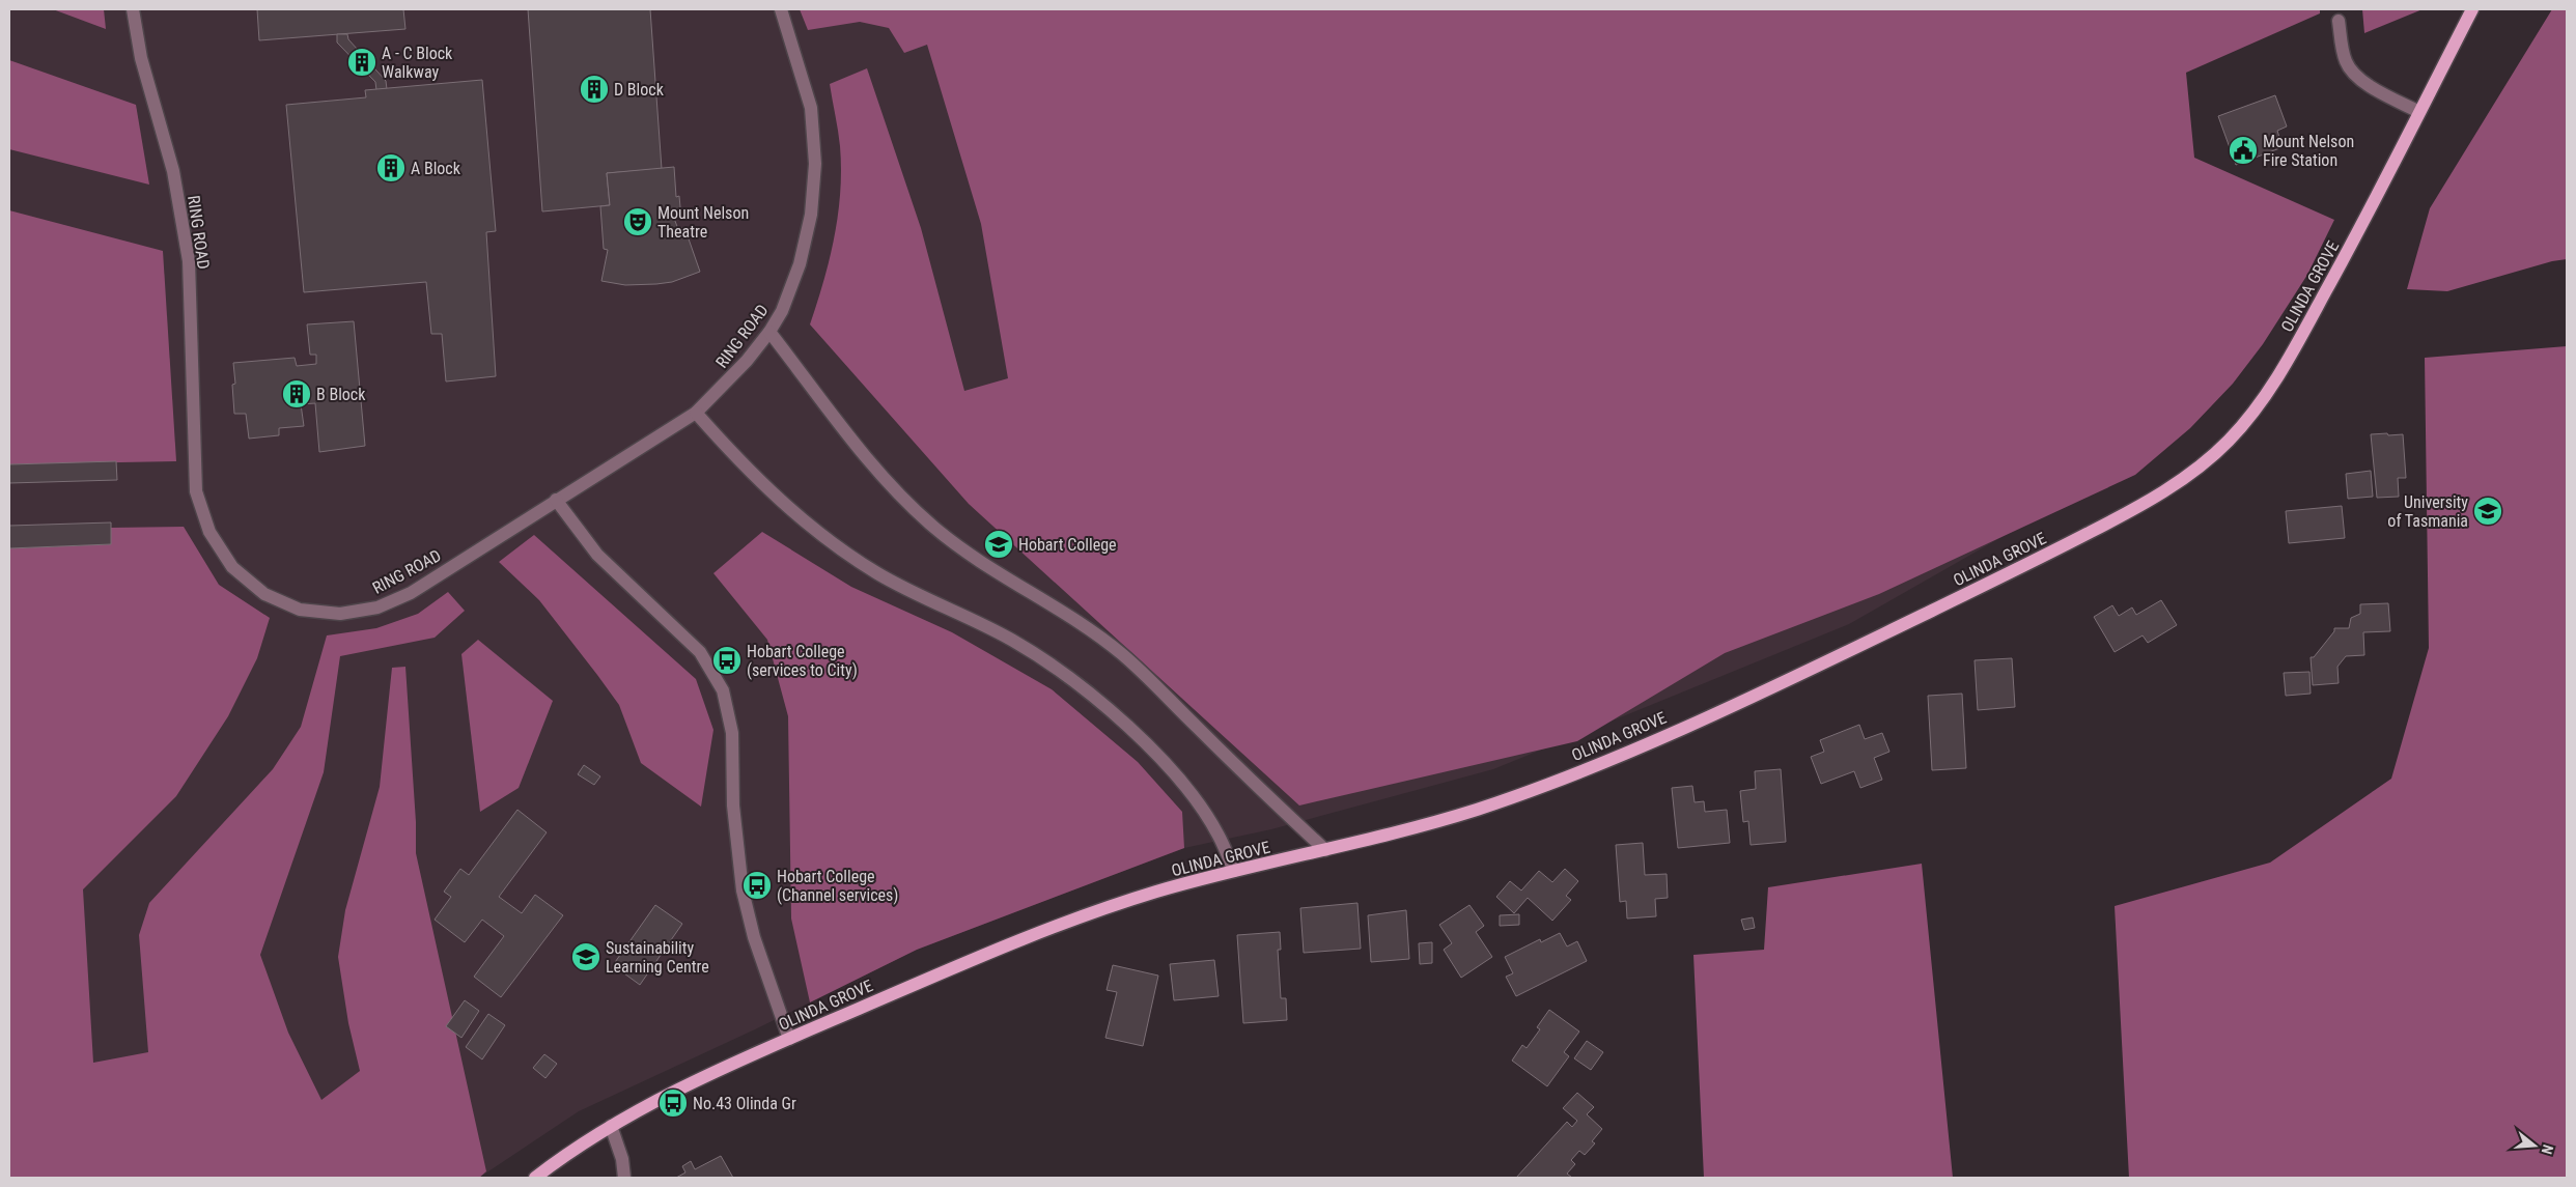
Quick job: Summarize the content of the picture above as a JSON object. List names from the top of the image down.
{
  "streets": {
    "main road": ["OLINDA GROVE"],
    "street": ["RING ROAD"]
  },
  "places": {
    "building": [
      "A - C Block Walkway",
      "D Block",
      "A Block",
      "B Block"
    ],
    "public building": ["Mount Nelson Fire Station"],
    "theatre": ["Mount Nelson Theatre"],
    "school or university": ["University of Tasmania", "Hobart College", "Sustainability Learning Centre"],
    "bus stop": ["Hobart College (services to City)", "Hobart College (Channel services)", "No.43 Olinda Gr"]
  },
  "north": "right"
}
